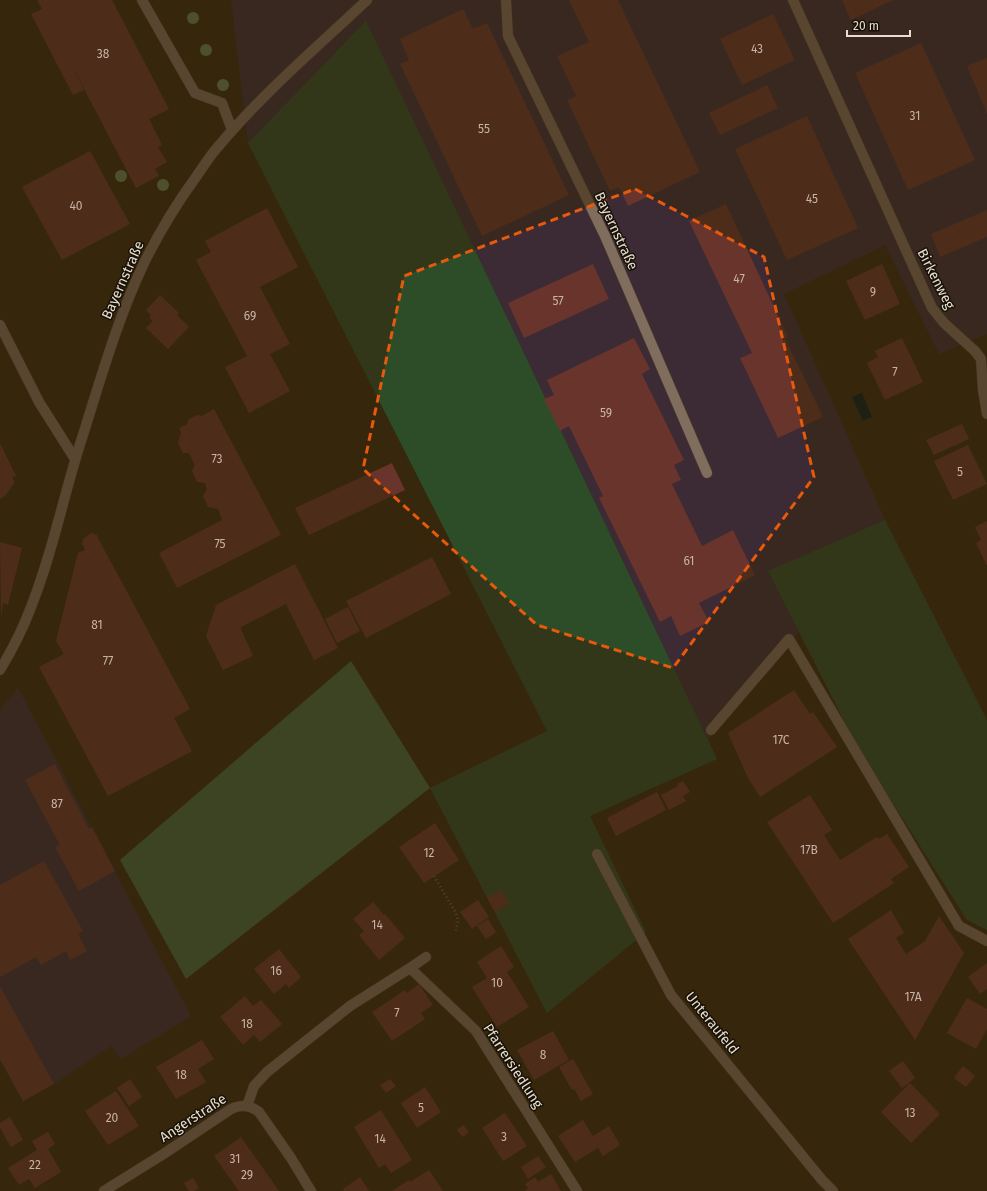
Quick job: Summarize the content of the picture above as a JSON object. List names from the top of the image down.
{
  "streets": {
    "street": [
      "Bayernstraße",
      "Birkenweg",
      "Unteraufeld",
      "Pfarrersiedlung",
      "Angerstraße"
    ]
  },
  "house_numbers": [
    "43",
    "38",
    "31",
    "55",
    "45",
    "40",
    "47",
    "9",
    "57",
    "69",
    "7",
    "59",
    "73",
    "5",
    "75",
    "61",
    "81",
    "77",
    "17C",
    "87",
    "17B",
    "12",
    "14",
    "16",
    "10",
    "17A",
    "7",
    "18",
    "8",
    "18",
    "5",
    "13",
    "20",
    "3",
    "14",
    "31",
    "22",
    "29"
  ],
  "scale_bar": "20 m"
}
